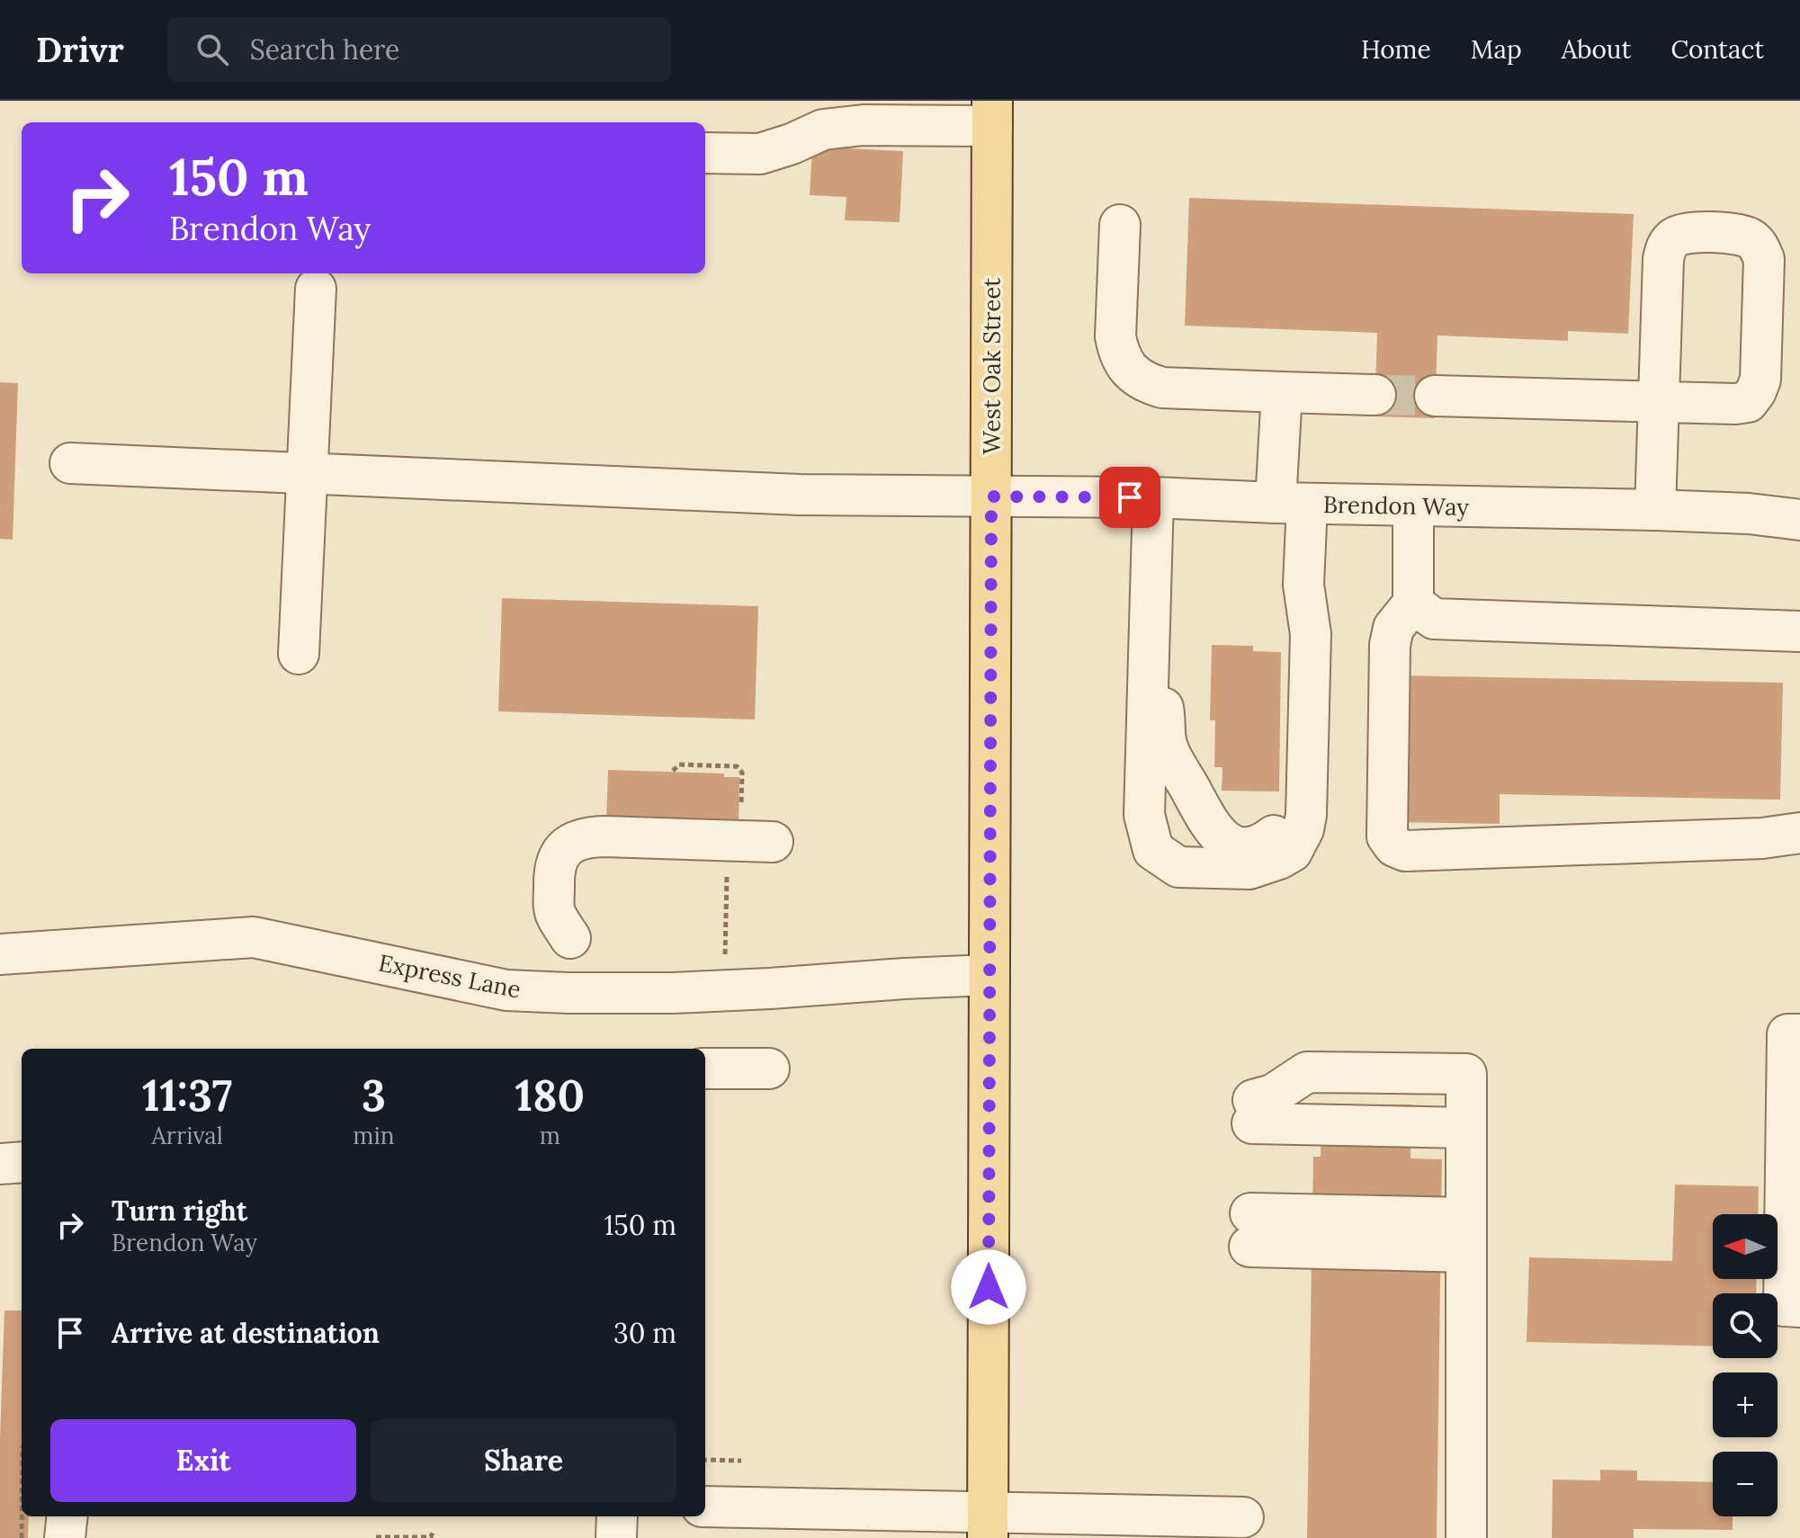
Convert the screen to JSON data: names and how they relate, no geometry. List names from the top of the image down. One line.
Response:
{"streets":{"main road":["West Oak Street"],"street":["Brendon Way","Express Lane"]},"crossings":[["West Oak Street","Brendon Way"],["West Oak Street","Express Lane"]],"north":"left","page":{"header":"Drivr","search":"Search here","nav":["Home","Map","About","Contact"],"turn":["150 m","Brendon Way"],"eta":["11:37","Arrival","3","min","180","m"],"list":[{"name":"Turn right","note":"Brendon Way","value":"150 m"},{"name":"Arrive at destination","value":"30 m"}],"map_buttons":["+","−"],"buttons":["Exit","Share"]}}
